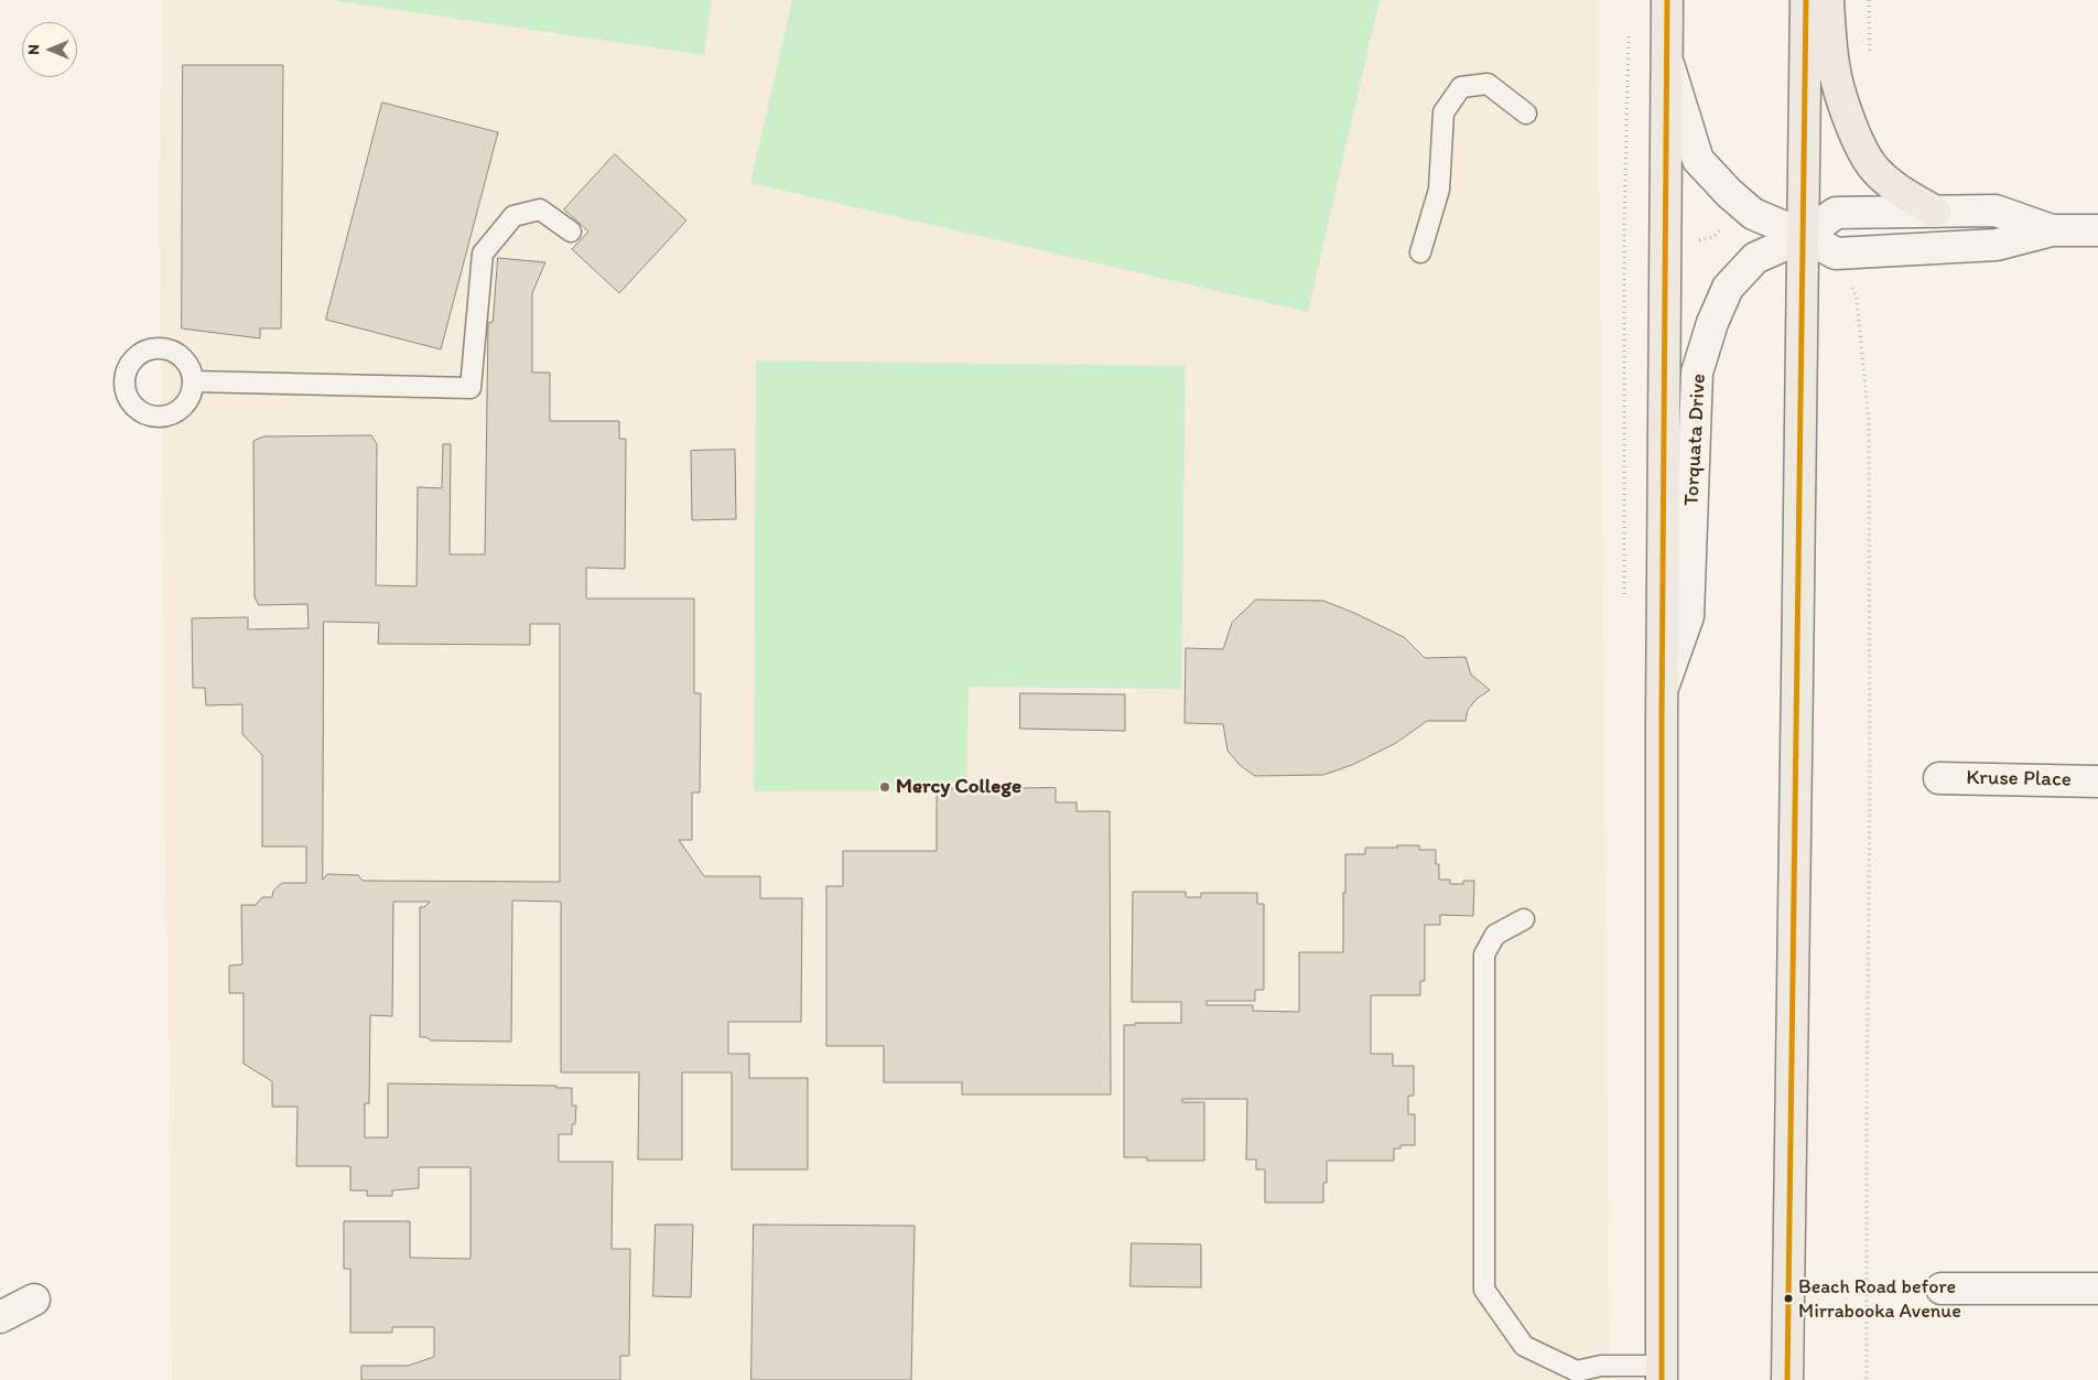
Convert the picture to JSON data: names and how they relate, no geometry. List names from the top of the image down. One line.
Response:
{"streets":{"street":["Torquata Drive","Kruse Place"]},"places":["Mercy College","Beach Road before Mirrabooka Avenue"],"north":"left"}
